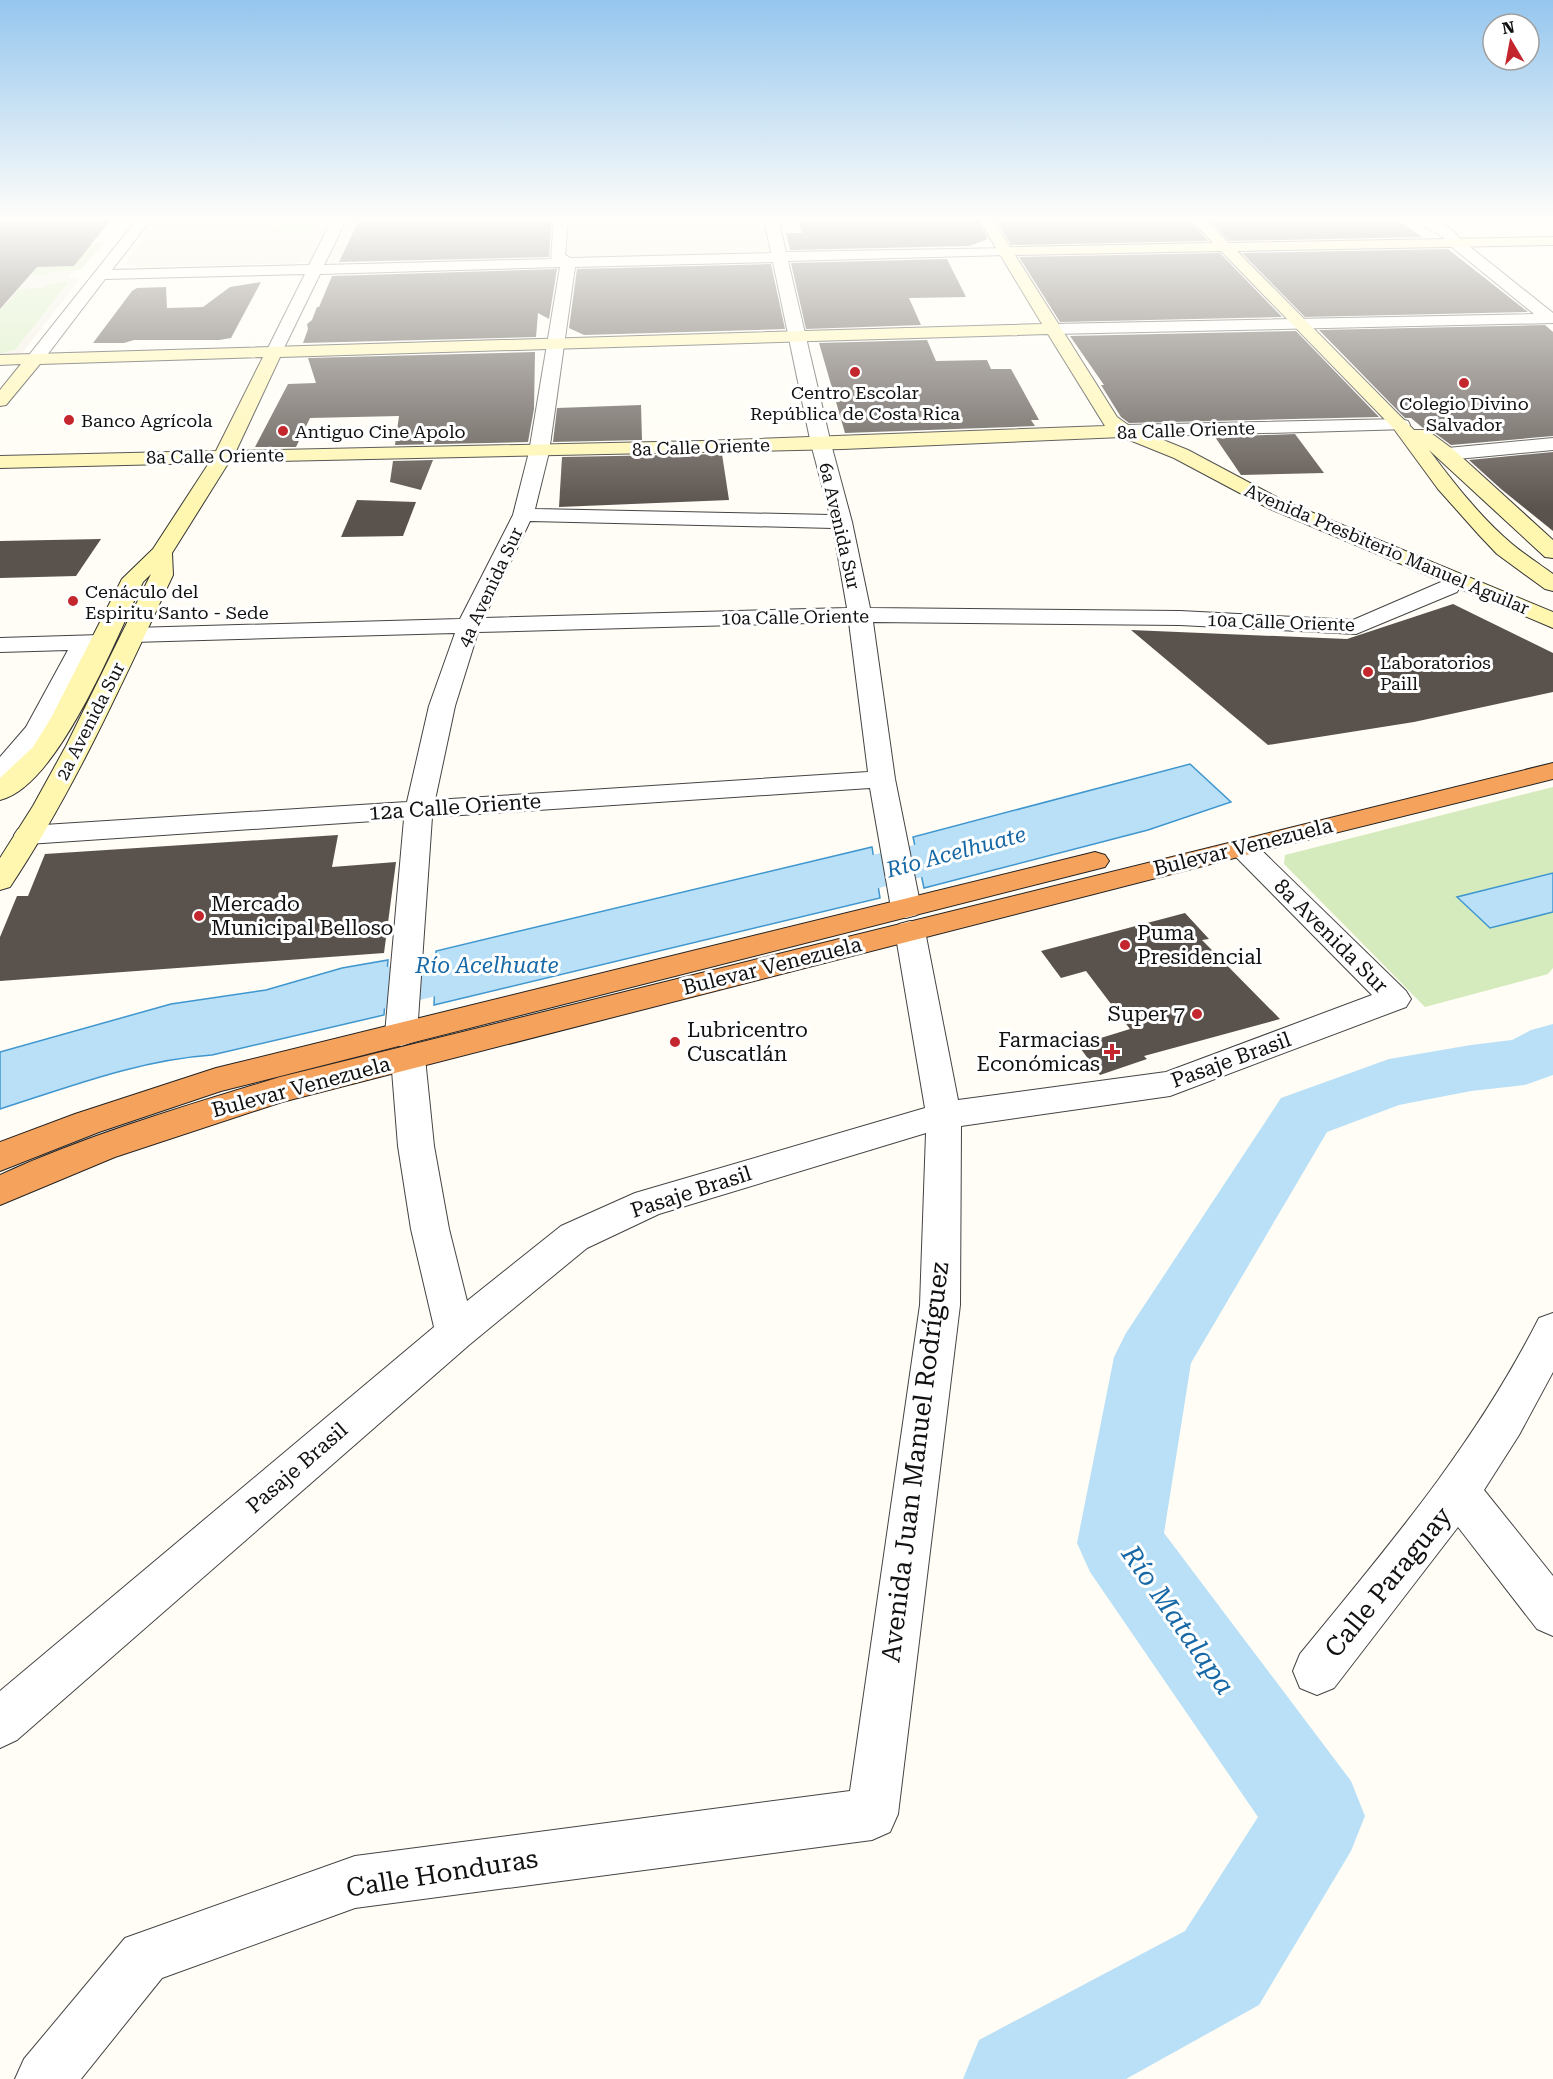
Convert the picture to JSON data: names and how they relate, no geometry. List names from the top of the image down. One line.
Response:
{"streets":{"highway":["Bulevar Venezuela"],"main road":["8a Calle Oriente","Avenida Presbiterio Manuel Aguilar","2a Avenida Sur"],"street":["6a Avenida Sur","4a Avenida Sur","10a Calle Oriente","12a Calle Oriente","8a Avenida Sur","Pasaje Brasil","Avenida Juan Manuel Rodríguez","Calle Paraguay","Calle Honduras"]},"crossings":[["8a Calle Oriente","6a Avenida Sur"],["8a Calle Oriente","Avenida Presbiterio Manuel Aguilar"],["8a Calle Oriente","4a Avenida Sur"],["8a Calle Oriente","2a Avenida Sur"],["6a Avenida Sur","10a Calle Oriente"],["6a Avenida Sur","12a Calle Oriente"],["6a Avenida Sur","Bulevar Venezuela"],["6a Avenida Sur","Avenida Juan Manuel Rodríguez"],["4a Avenida Sur","10a Calle Oriente"],["4a Avenida Sur","12a Calle Oriente"],["4a Avenida Sur","Bulevar Venezuela"],["4a Avenida Sur","Pasaje Brasil"],["10a Calle Oriente","2a Avenida Sur"],["2a Avenida Sur","12a Calle Oriente"],["Bulevar Venezuela","8a Avenida Sur"],["Bulevar Venezuela","Avenida Juan Manuel Rodríguez"],["8a Avenida Sur","Pasaje Brasil"],["Pasaje Brasil","Avenida Juan Manuel Rodríguez"],["Avenida Juan Manuel Rodríguez","Calle Honduras"]],"water":["Río Acelhuate","Río Matalapa"],"places":{"other":["Centro Escolar República de Costa Rica","Colegio Divino Salvador","Banco Agrícola","Antiguo Cine Apolo","Cenáculo del Espiritu Santo - Sede","Laboratorios Paill","Mercado Municipal Belloso","Puma Presidencial","Super 7","Lubricentro Cuscatlán"],"health":["Farmacias Económicas"]},"north":"top"}
